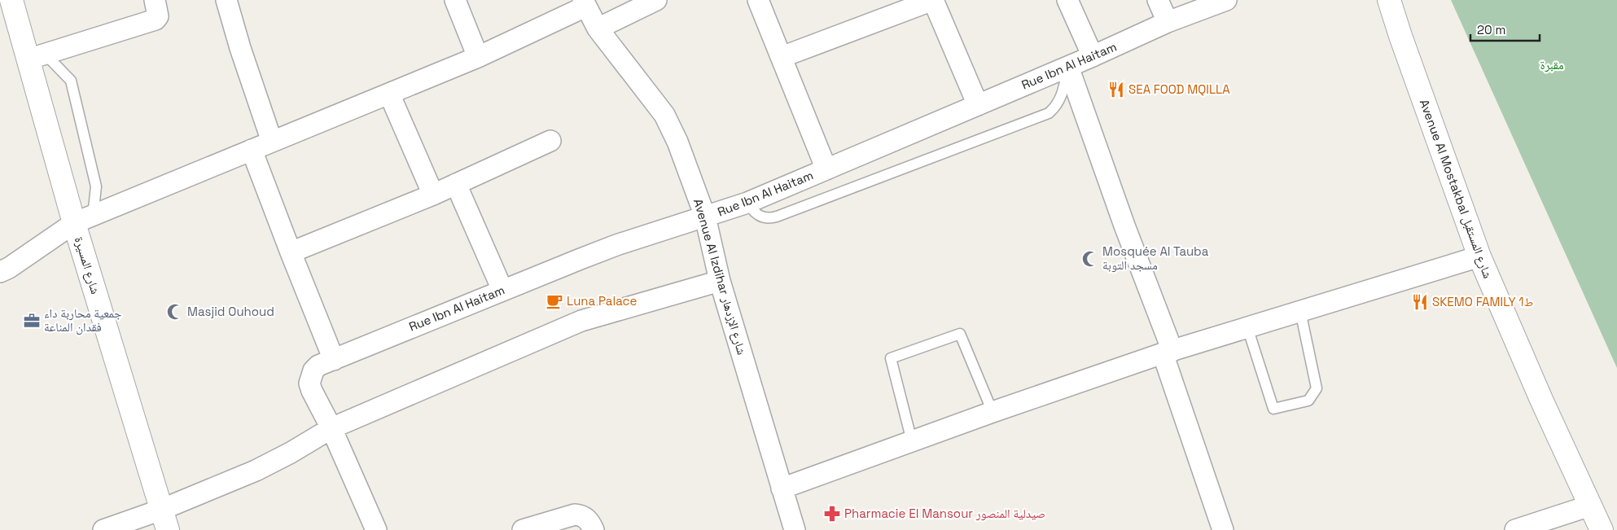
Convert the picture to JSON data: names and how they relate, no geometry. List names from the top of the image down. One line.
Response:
{"streets":{"street":["Rue Ibn Al Haitam","Avenue Al Mostakbal شارع المستقبل","شارع المسيرة","Avenue Al Izdihar شارع الإزدهار"]},"crossings":[["Rue Ibn Al Haitam","Avenue Al Izdihar شارع الإزدهار"]],"parks":["مقبرة"],"places":{"restaurant":["SEA FOOD MQILLA","SKEMO FAMILY ط1"],"mosque":["Mosquée Al Tauba مسجد التوبة","Masjid Ouhoud"],"cafe":["Luna Palace"],"office":["جمعية محاربة داء فقدان المناعة"],"pharmacy":["Pharmacie El Mansour صيدلية المنصور"]},"scale_bar":"20 m"}
